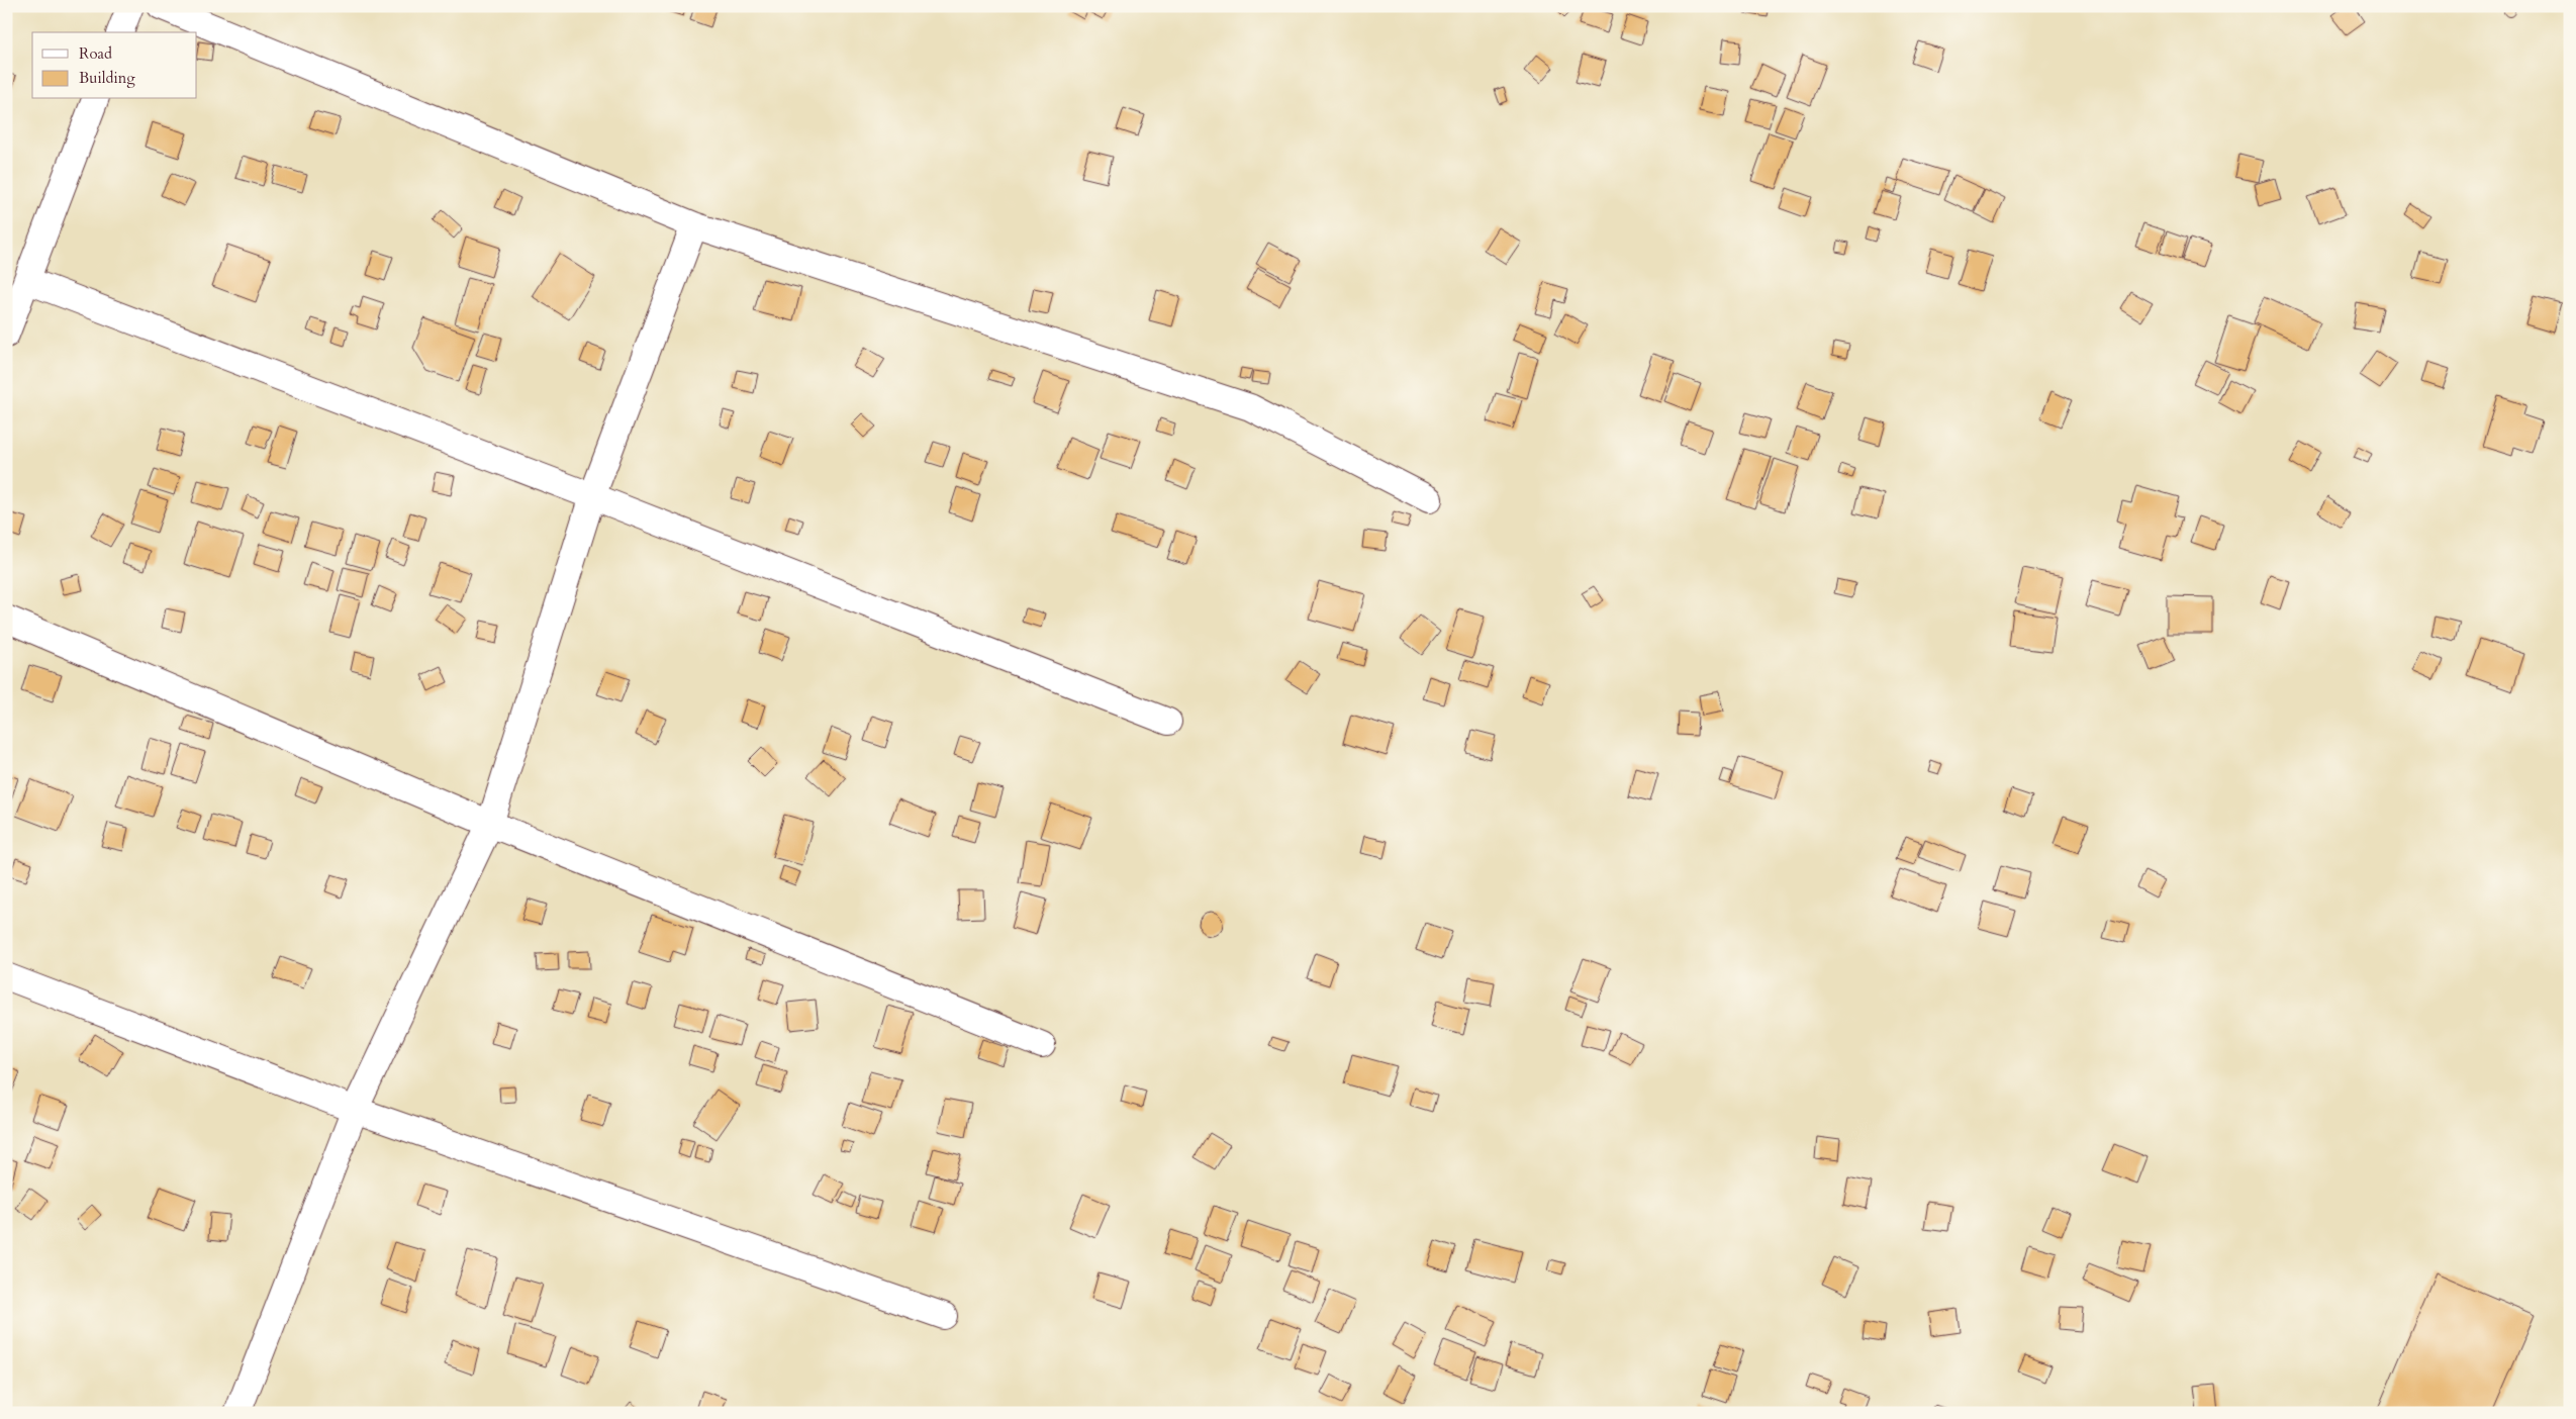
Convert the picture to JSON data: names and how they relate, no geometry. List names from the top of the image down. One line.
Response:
{"legend":["Road","Building"]}
